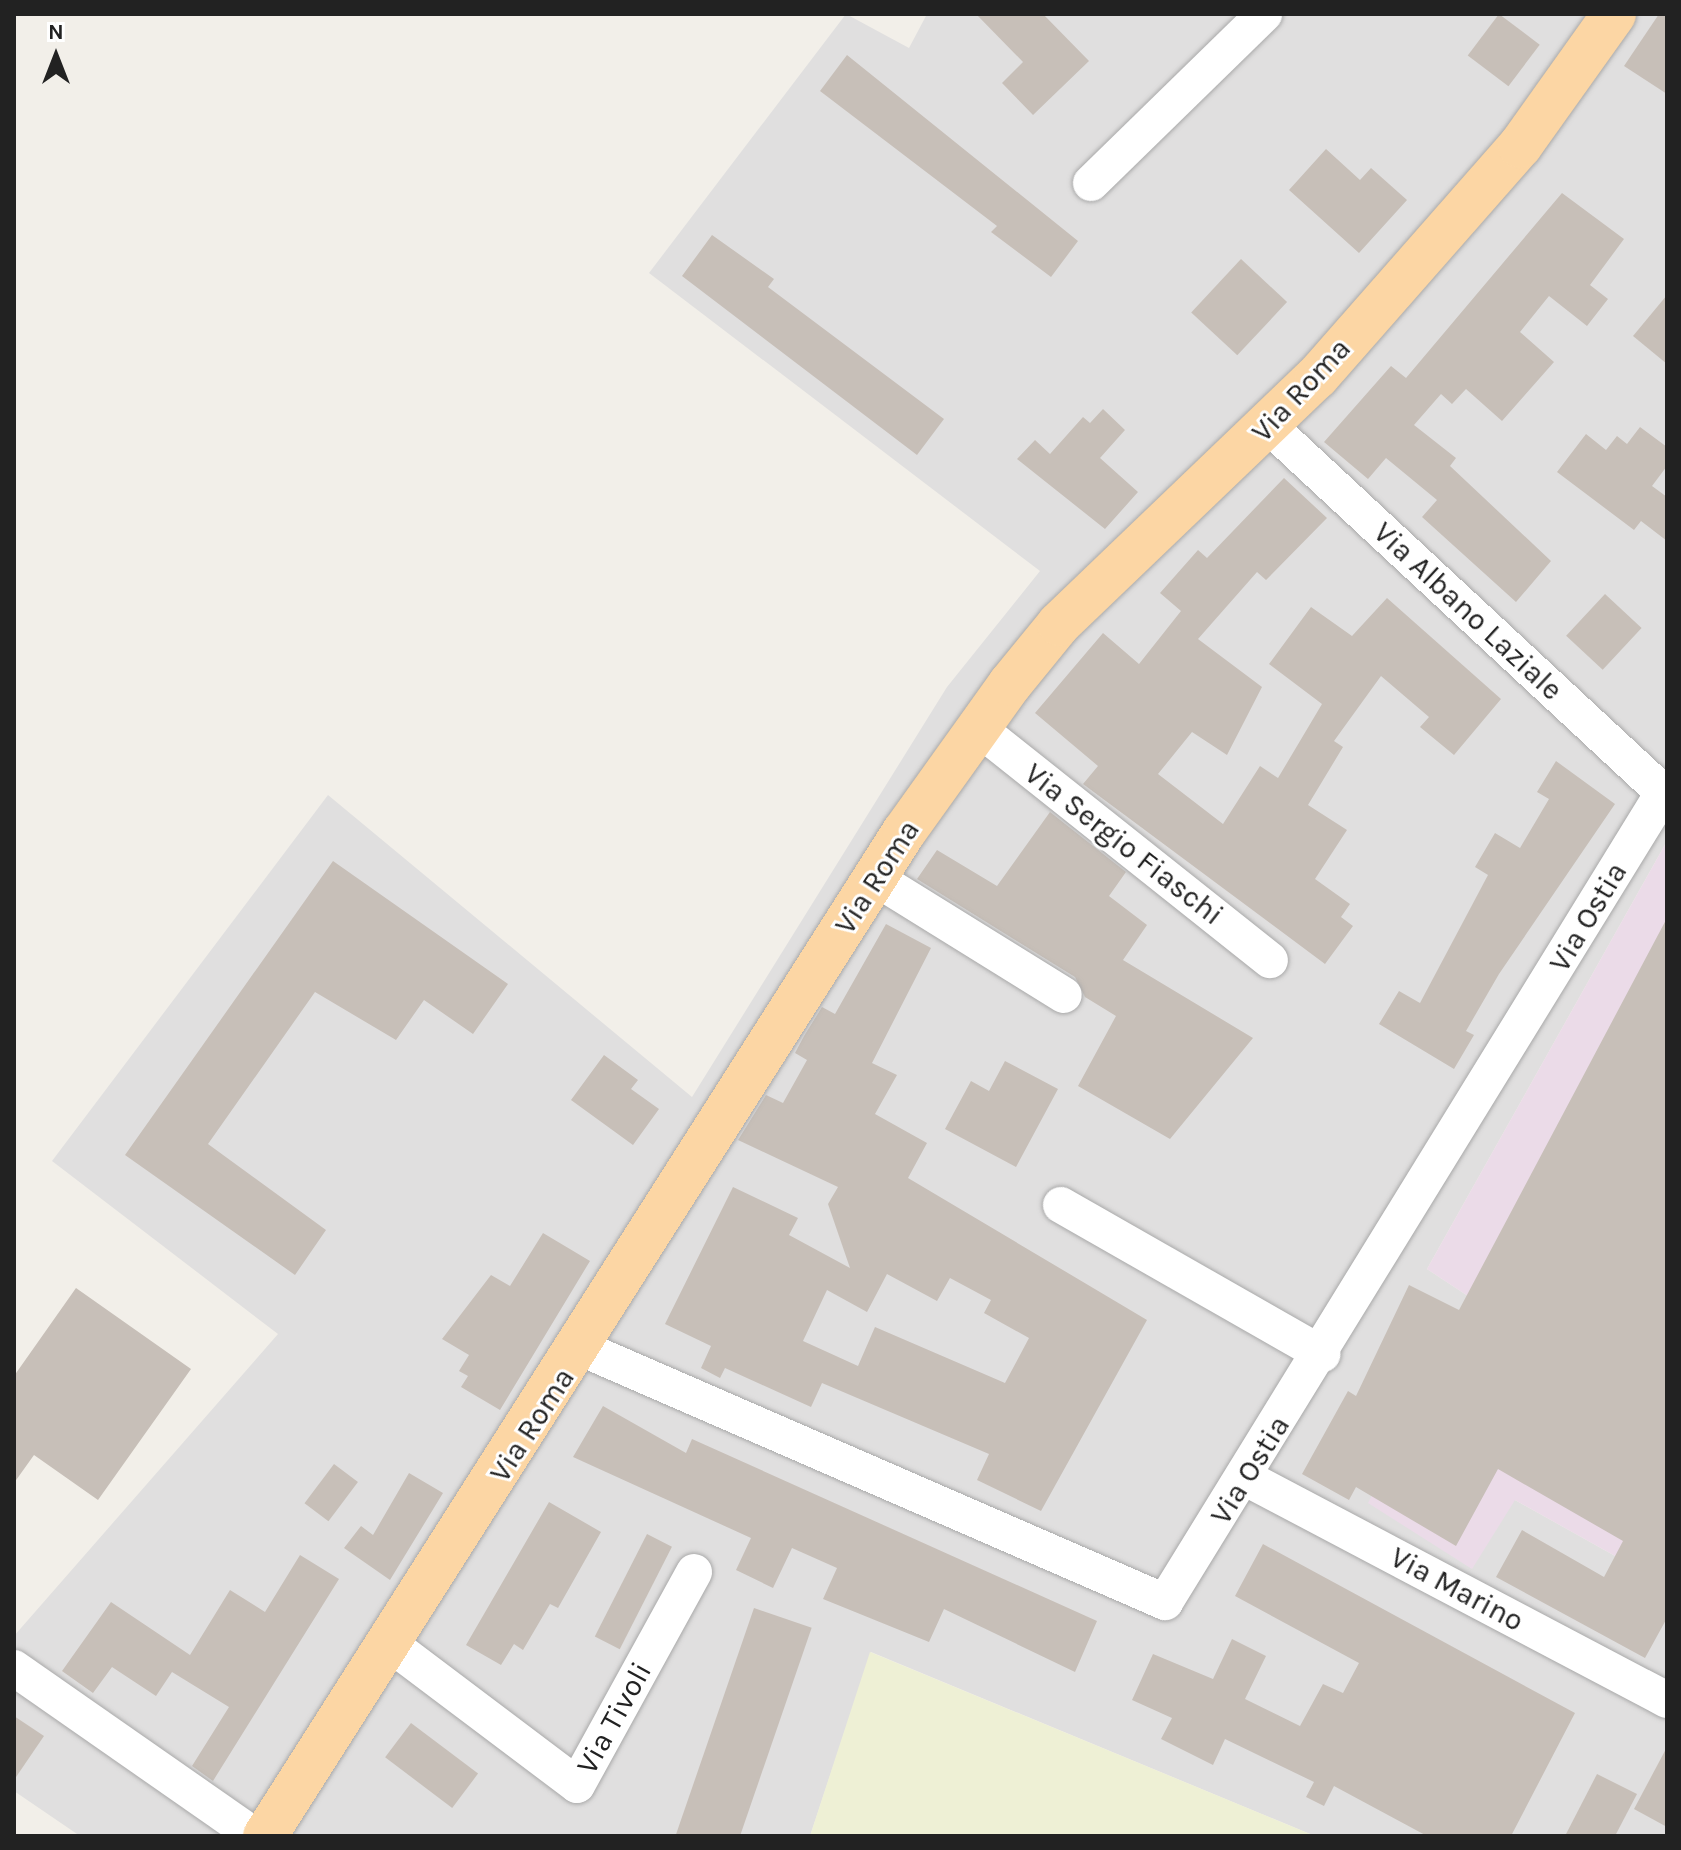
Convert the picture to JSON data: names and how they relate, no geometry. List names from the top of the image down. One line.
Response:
{"streets":{"main road":["Via Roma"],"street":["Via Albano Laziale","Via Sergio Fiaschi","Via Ostia","Via Marino","Via Tivoli"]},"crossings":[["Via Roma","Via Albano Laziale"],["Via Roma","Via Sergio Fiaschi"],["Via Roma","Via Ostia"],["Via Roma","Via Tivoli"],["Via Albano Laziale","Via Ostia"],["Via Ostia","Via Marino"]],"north":"top"}
